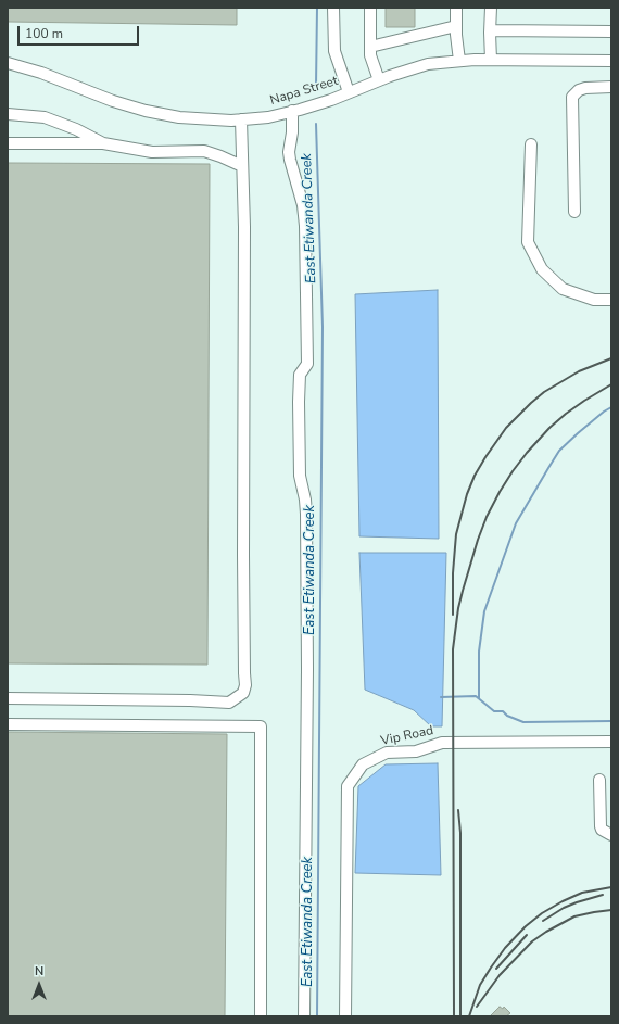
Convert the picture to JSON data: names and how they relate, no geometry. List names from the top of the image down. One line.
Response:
{"streets":{"street":["Napa Street","Vip Road"]},"water":["East Etiwanda Creek"],"scale_bar":"100 m","north":"top"}
